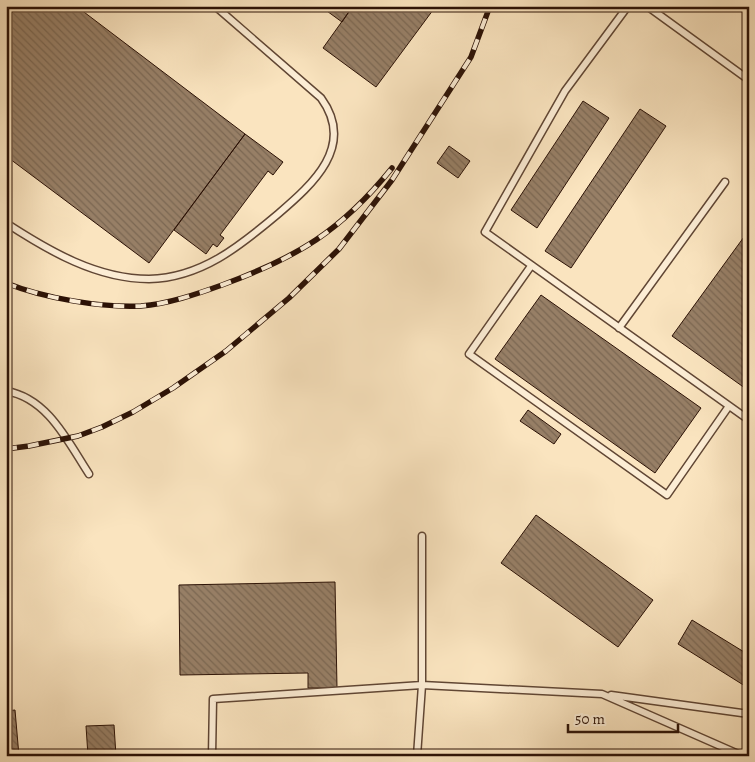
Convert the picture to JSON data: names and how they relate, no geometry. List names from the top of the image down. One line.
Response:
{"scale_bar":"50 m"}
